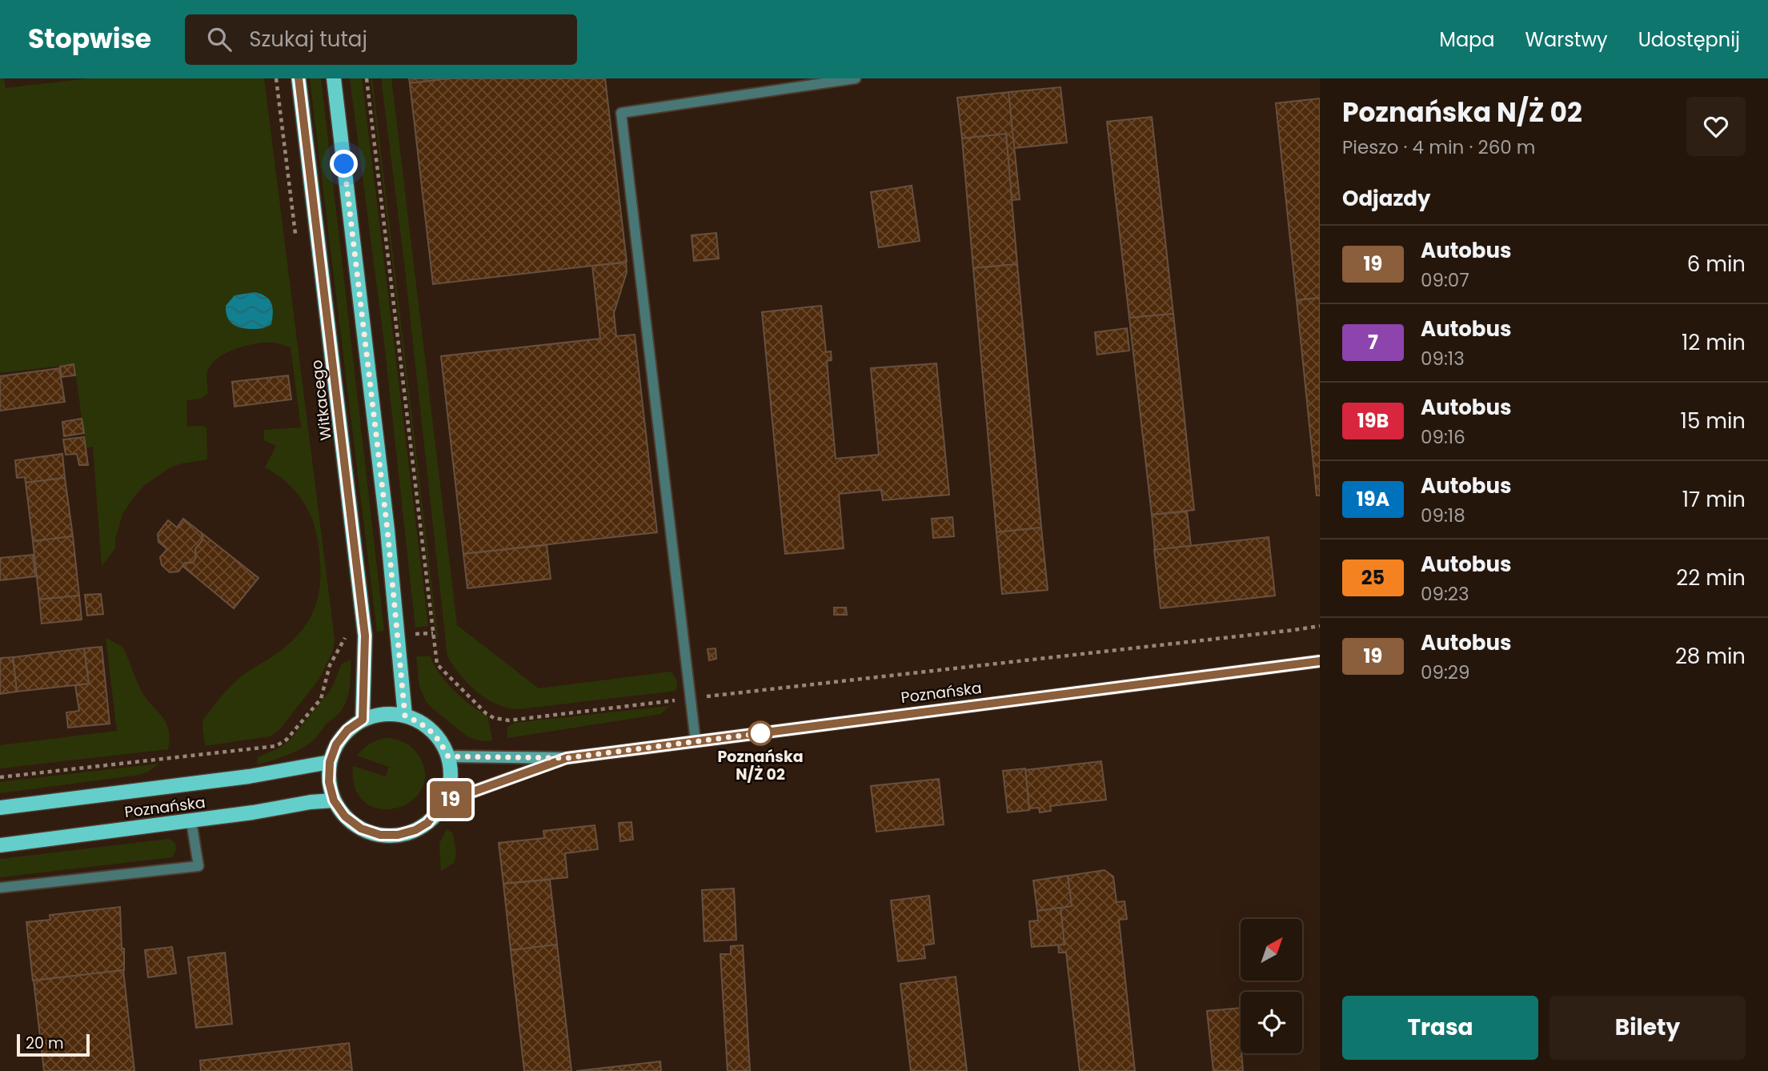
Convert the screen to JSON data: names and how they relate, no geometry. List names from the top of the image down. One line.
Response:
{"streets":{"main road":["Witkacego","Poznańska"]},"crossings":[["Witkacego","Poznańska"]],"places":["Poznańska N/Ż 02"],"lines":["bus line 19"],"scale_bar":"20 m","north":"top right","page":{"header":"Stopwise","search":"Szukaj tutaj","nav":["Mapa","Warstwy","Udostępnij"],"on_map":"19","heading":[["Poznańska N/Ż 02","Pieszo · 4 min · 260 m"],"Odjazdy"],"list":[{"mark":"19","name":"Autobus","note":"09:07","value":"6 min"},{"mark":"7","name":"Autobus","note":"09:13","value":"12 min"},{"mark":"19B","name":"Autobus","note":"09:16","value":"15 min"},{"mark":"19A","name":"Autobus","note":"09:18","value":"17 min"},{"mark":"25","name":"Autobus","note":"09:23","value":"22 min"},{"mark":"19","name":"Autobus","note":"09:29","value":"28 min"}],"buttons":["Trasa","Bilety"],"scale":"20 m"}}
